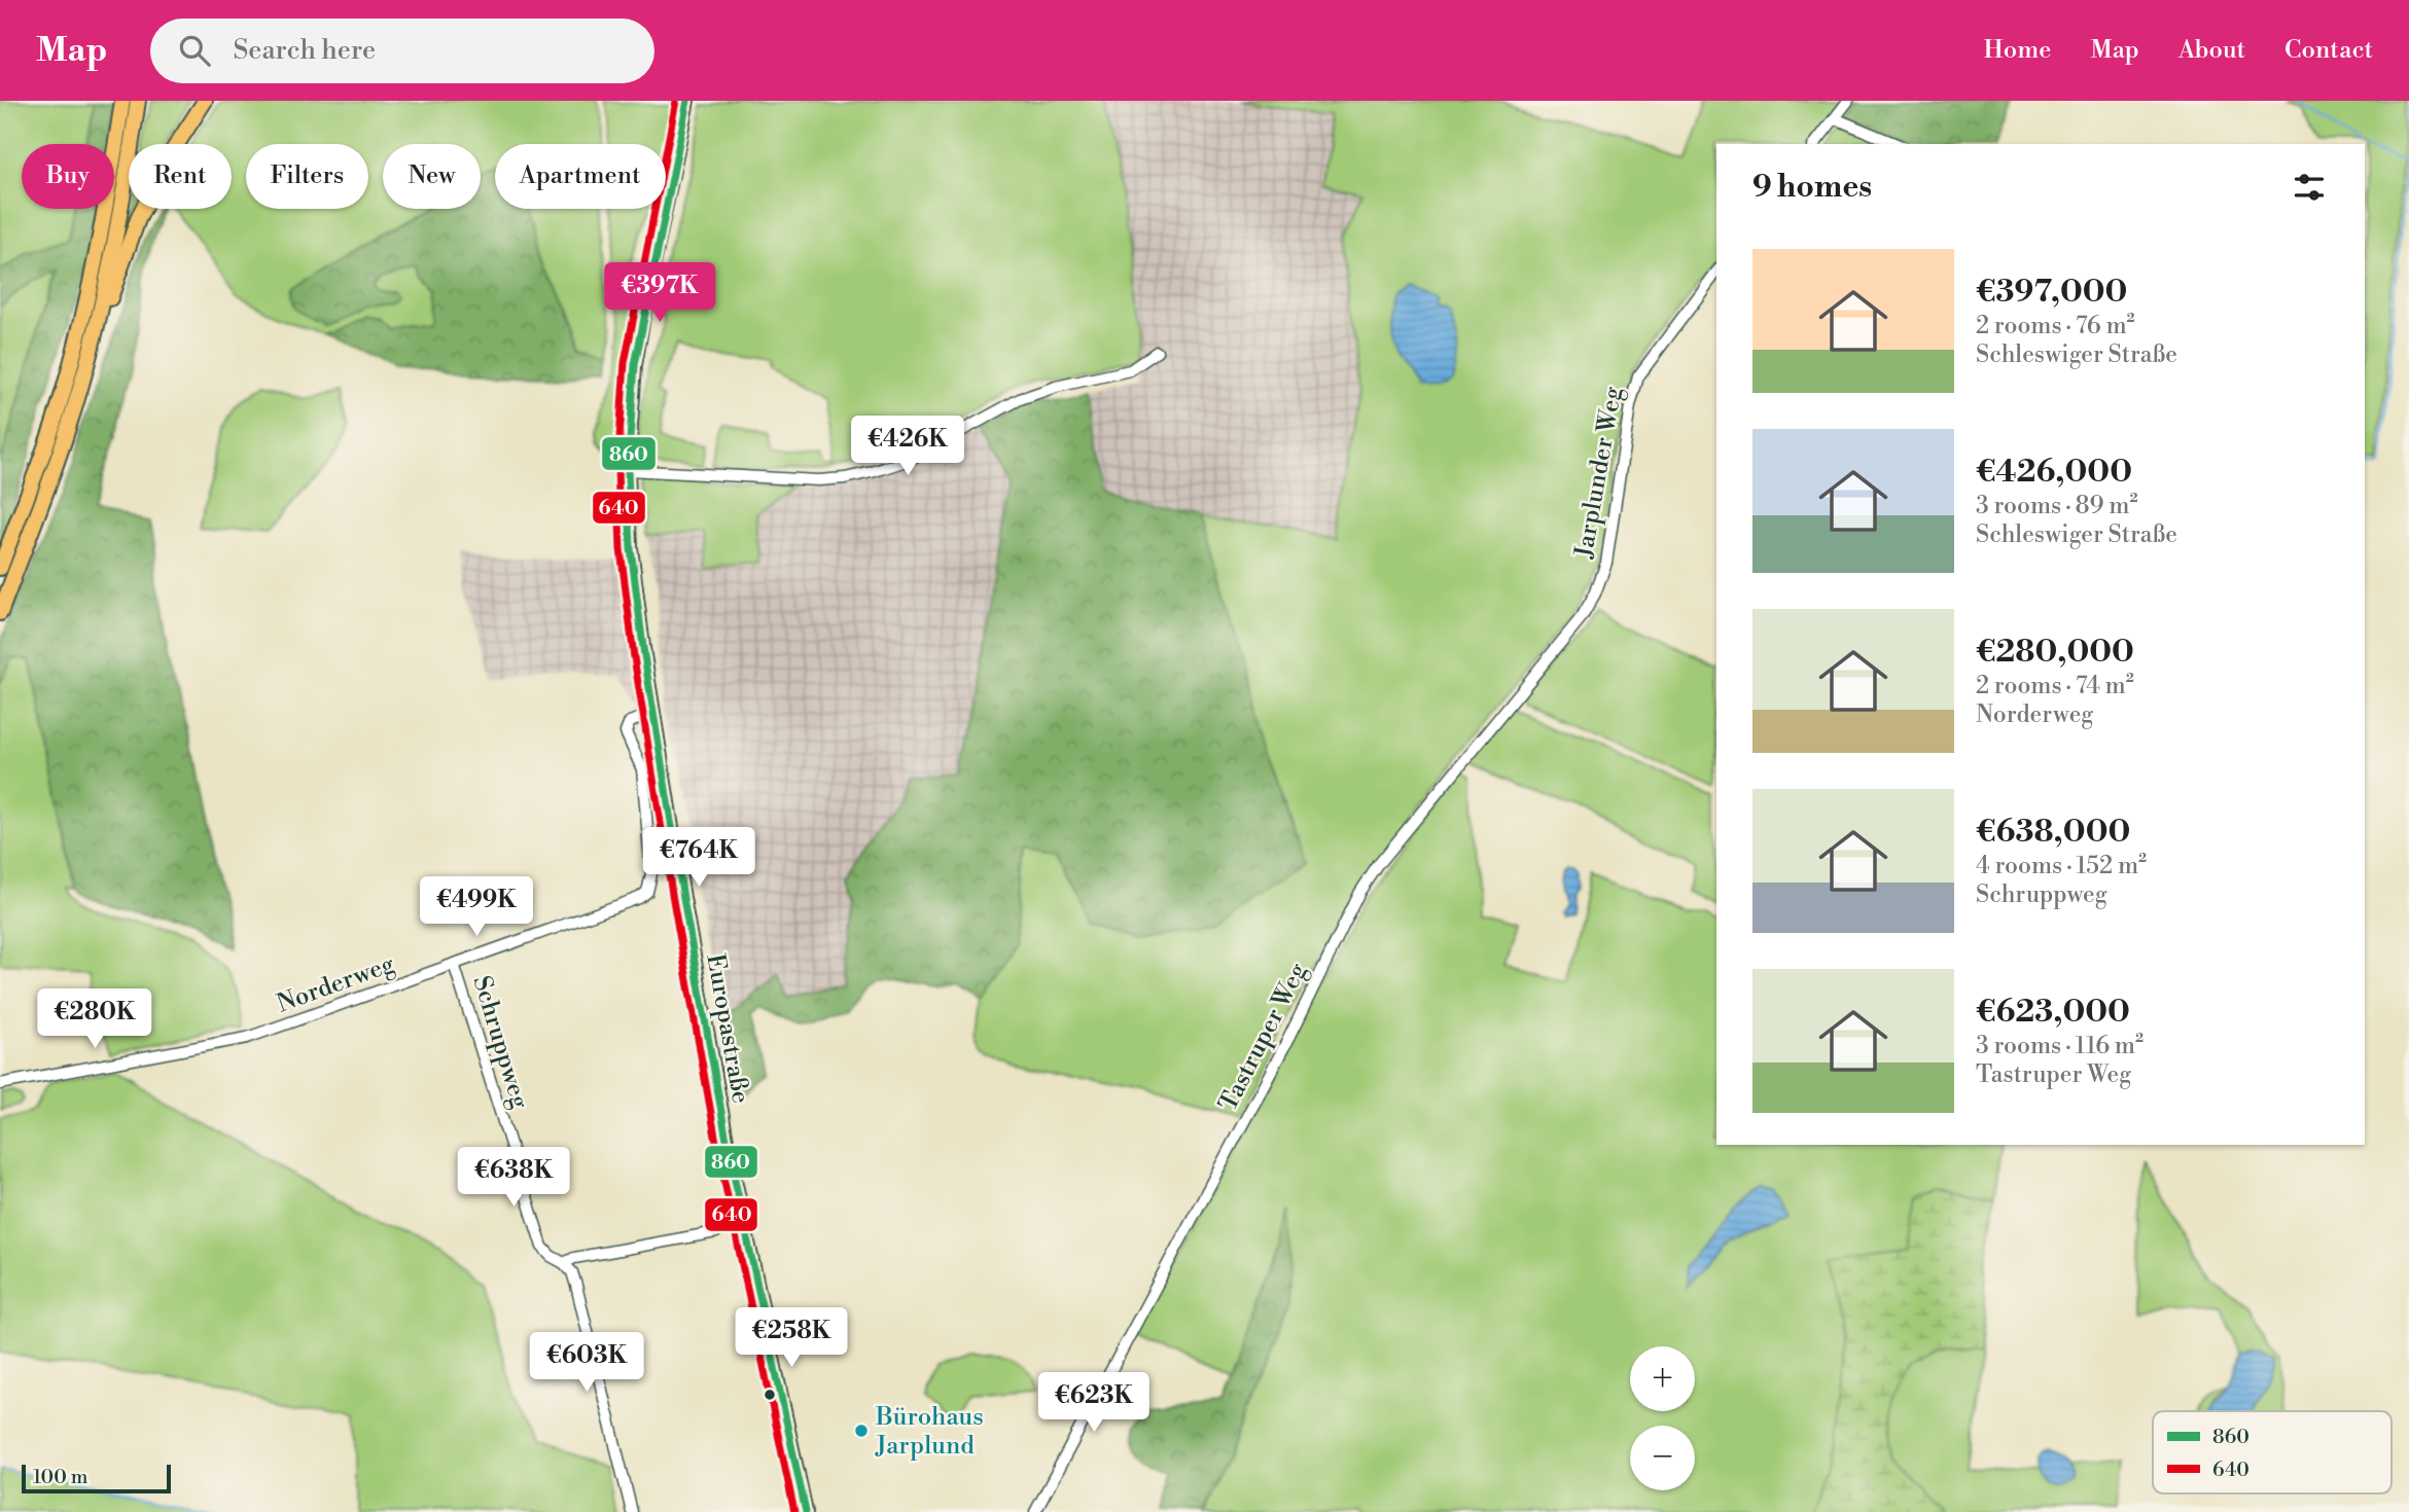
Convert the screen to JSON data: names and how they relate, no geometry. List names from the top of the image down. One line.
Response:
{"streets":{"main road":["Europastraße"],"street":["Jarplunder Weg","Norderweg","Tastruper Weg","Schruppweg"]},"crossings":[["Jarplunder Weg","Tastruper Weg"],["Norderweg","Europastraße"],["Norderweg","Schruppweg"]],"places":["Bürohaus Jarplund"],"lines":["transit line 860","transit line 640"],"legend":["860","640"],"scale_bar":"100 m","page":{"header":"Map","search":"Search here","nav":["Home","Map","About","Contact"],"chip":["Buy","Rent","Filters","New","Apartment"],"heading":"9 homes","list":[{"name":"€397,000","note":"2 rooms · 76 m² · Schleswiger Straße"},{"name":"€426,000","note":"3 rooms · 89 m² · Schleswiger Straße"},{"name":"€280,000","note":"2 rooms · 74 m² · Norderweg"},{"name":"€638,000","note":"4 rooms · 152 m² · Schruppweg"},{"name":"€623,000","note":"3 rooms · 116 m² · Tastruper Weg"}],"price":["€397K","€426K","€764K","€499K","€280K","€638K","€258K","€603K","€623K"],"map_buttons":["+","−"],"scale":"100 m"}}
